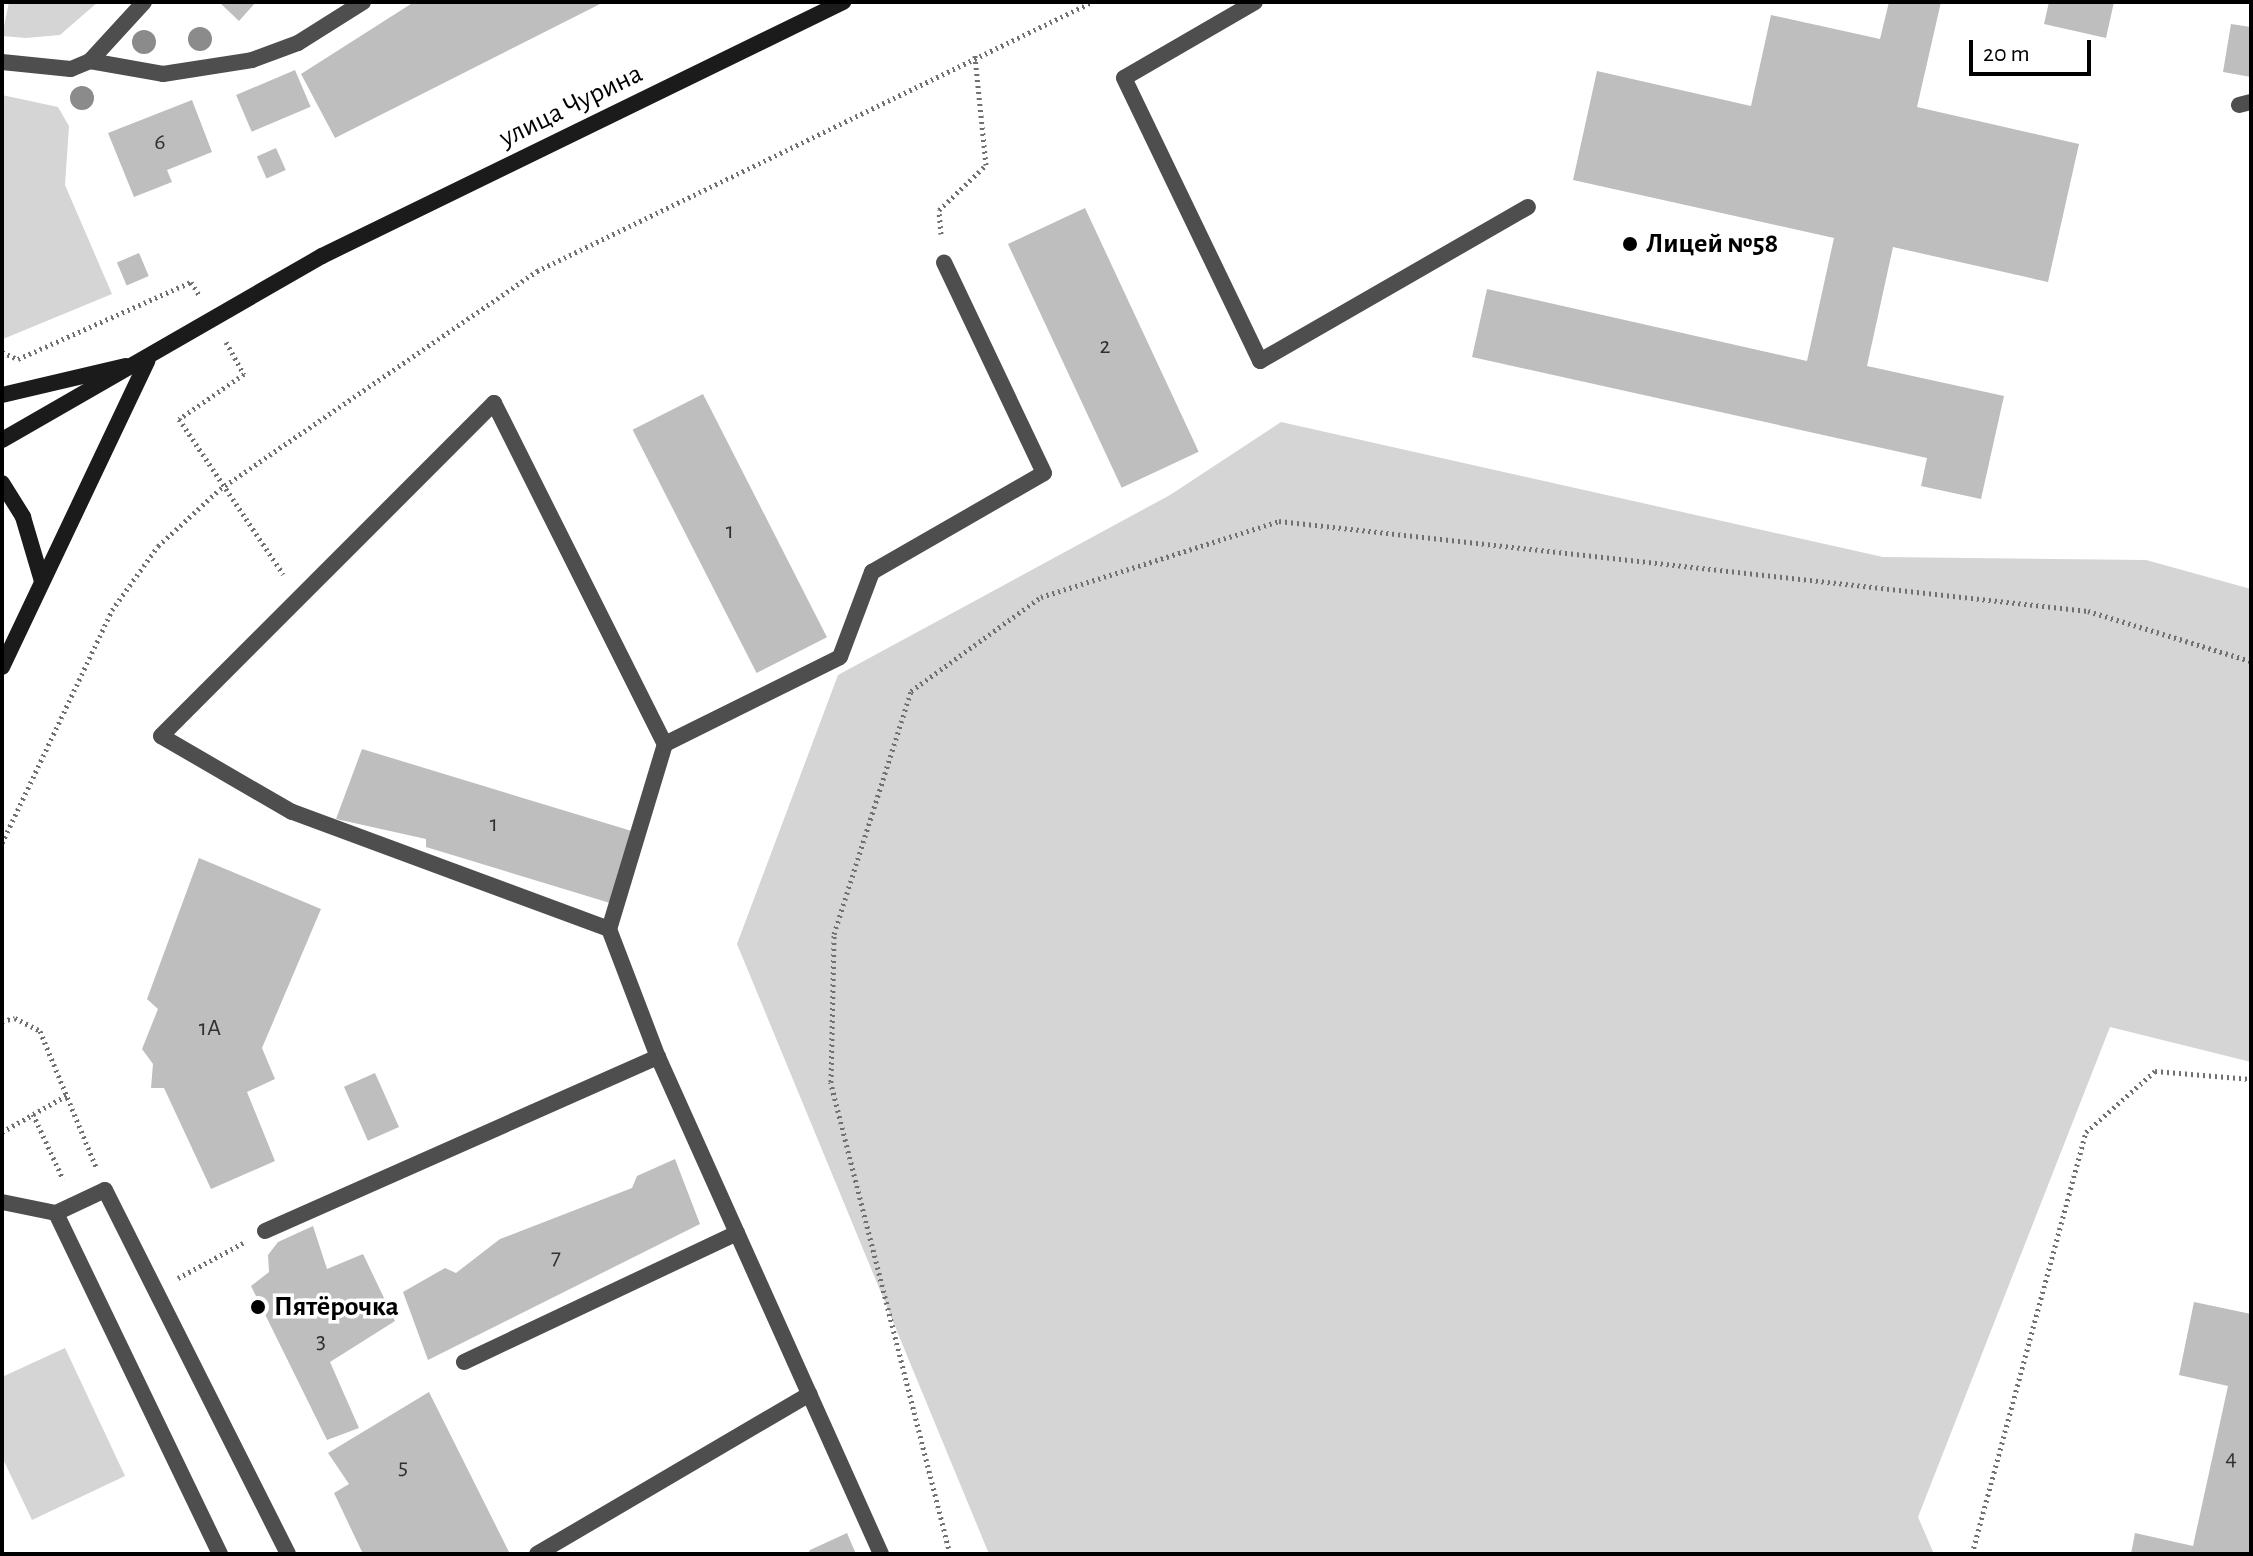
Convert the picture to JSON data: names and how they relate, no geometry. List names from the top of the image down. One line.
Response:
{"streets":{"street":["улица Чурина"]},"places":["Лицей №58","Пятёрочка"],"house_numbers":["6","2","1","1","1А","7","3","4","5"],"scale_bar":"20 m"}
